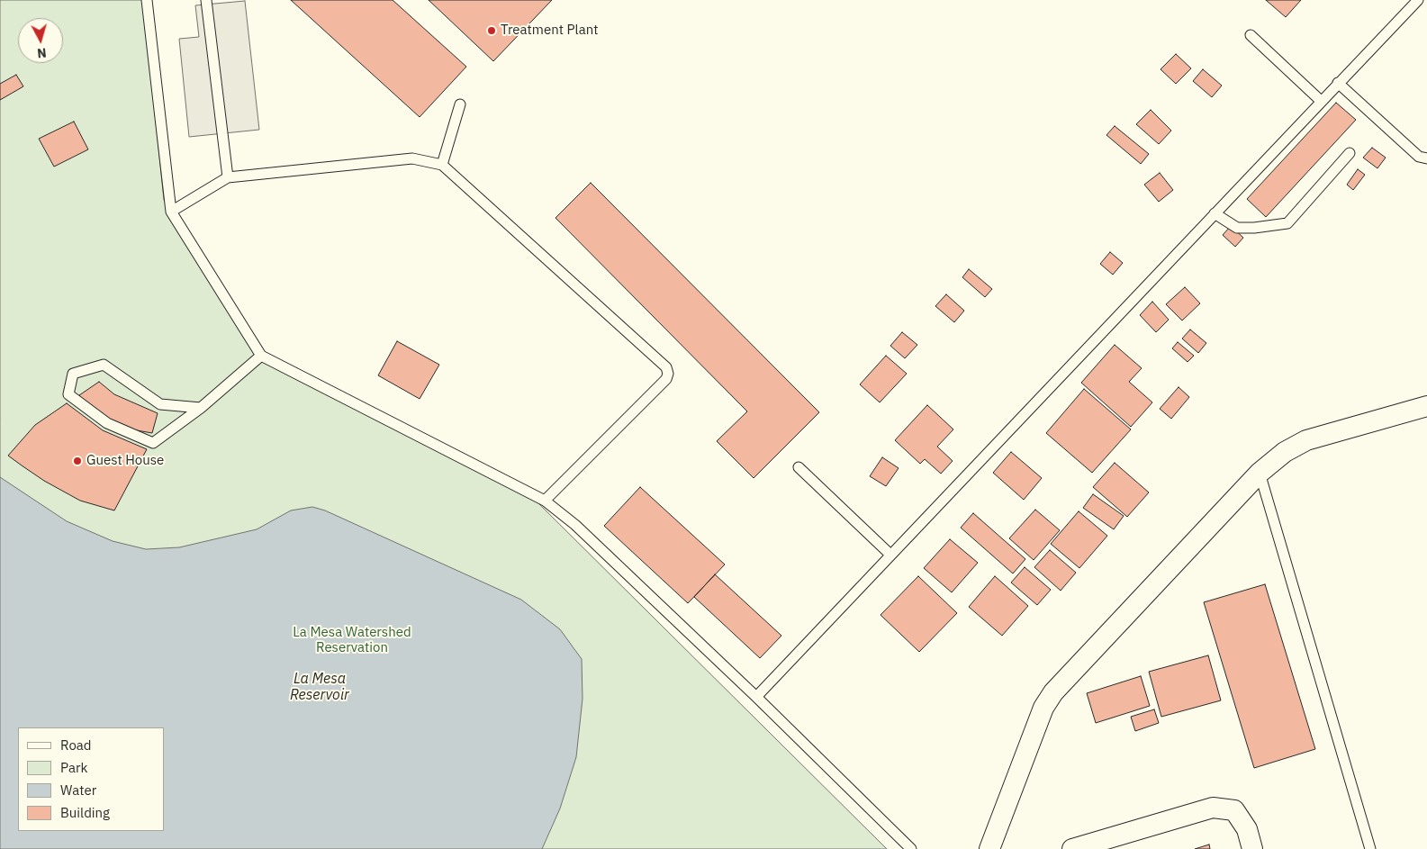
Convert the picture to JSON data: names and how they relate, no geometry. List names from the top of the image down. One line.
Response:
{"water":["La Mesa Reservoir"],"parks":["La Mesa Watershed Reservation"],"places":["Treatment Plant","Guest House"],"legend":["Road","Park","Water","Building"],"north":"bottom"}
